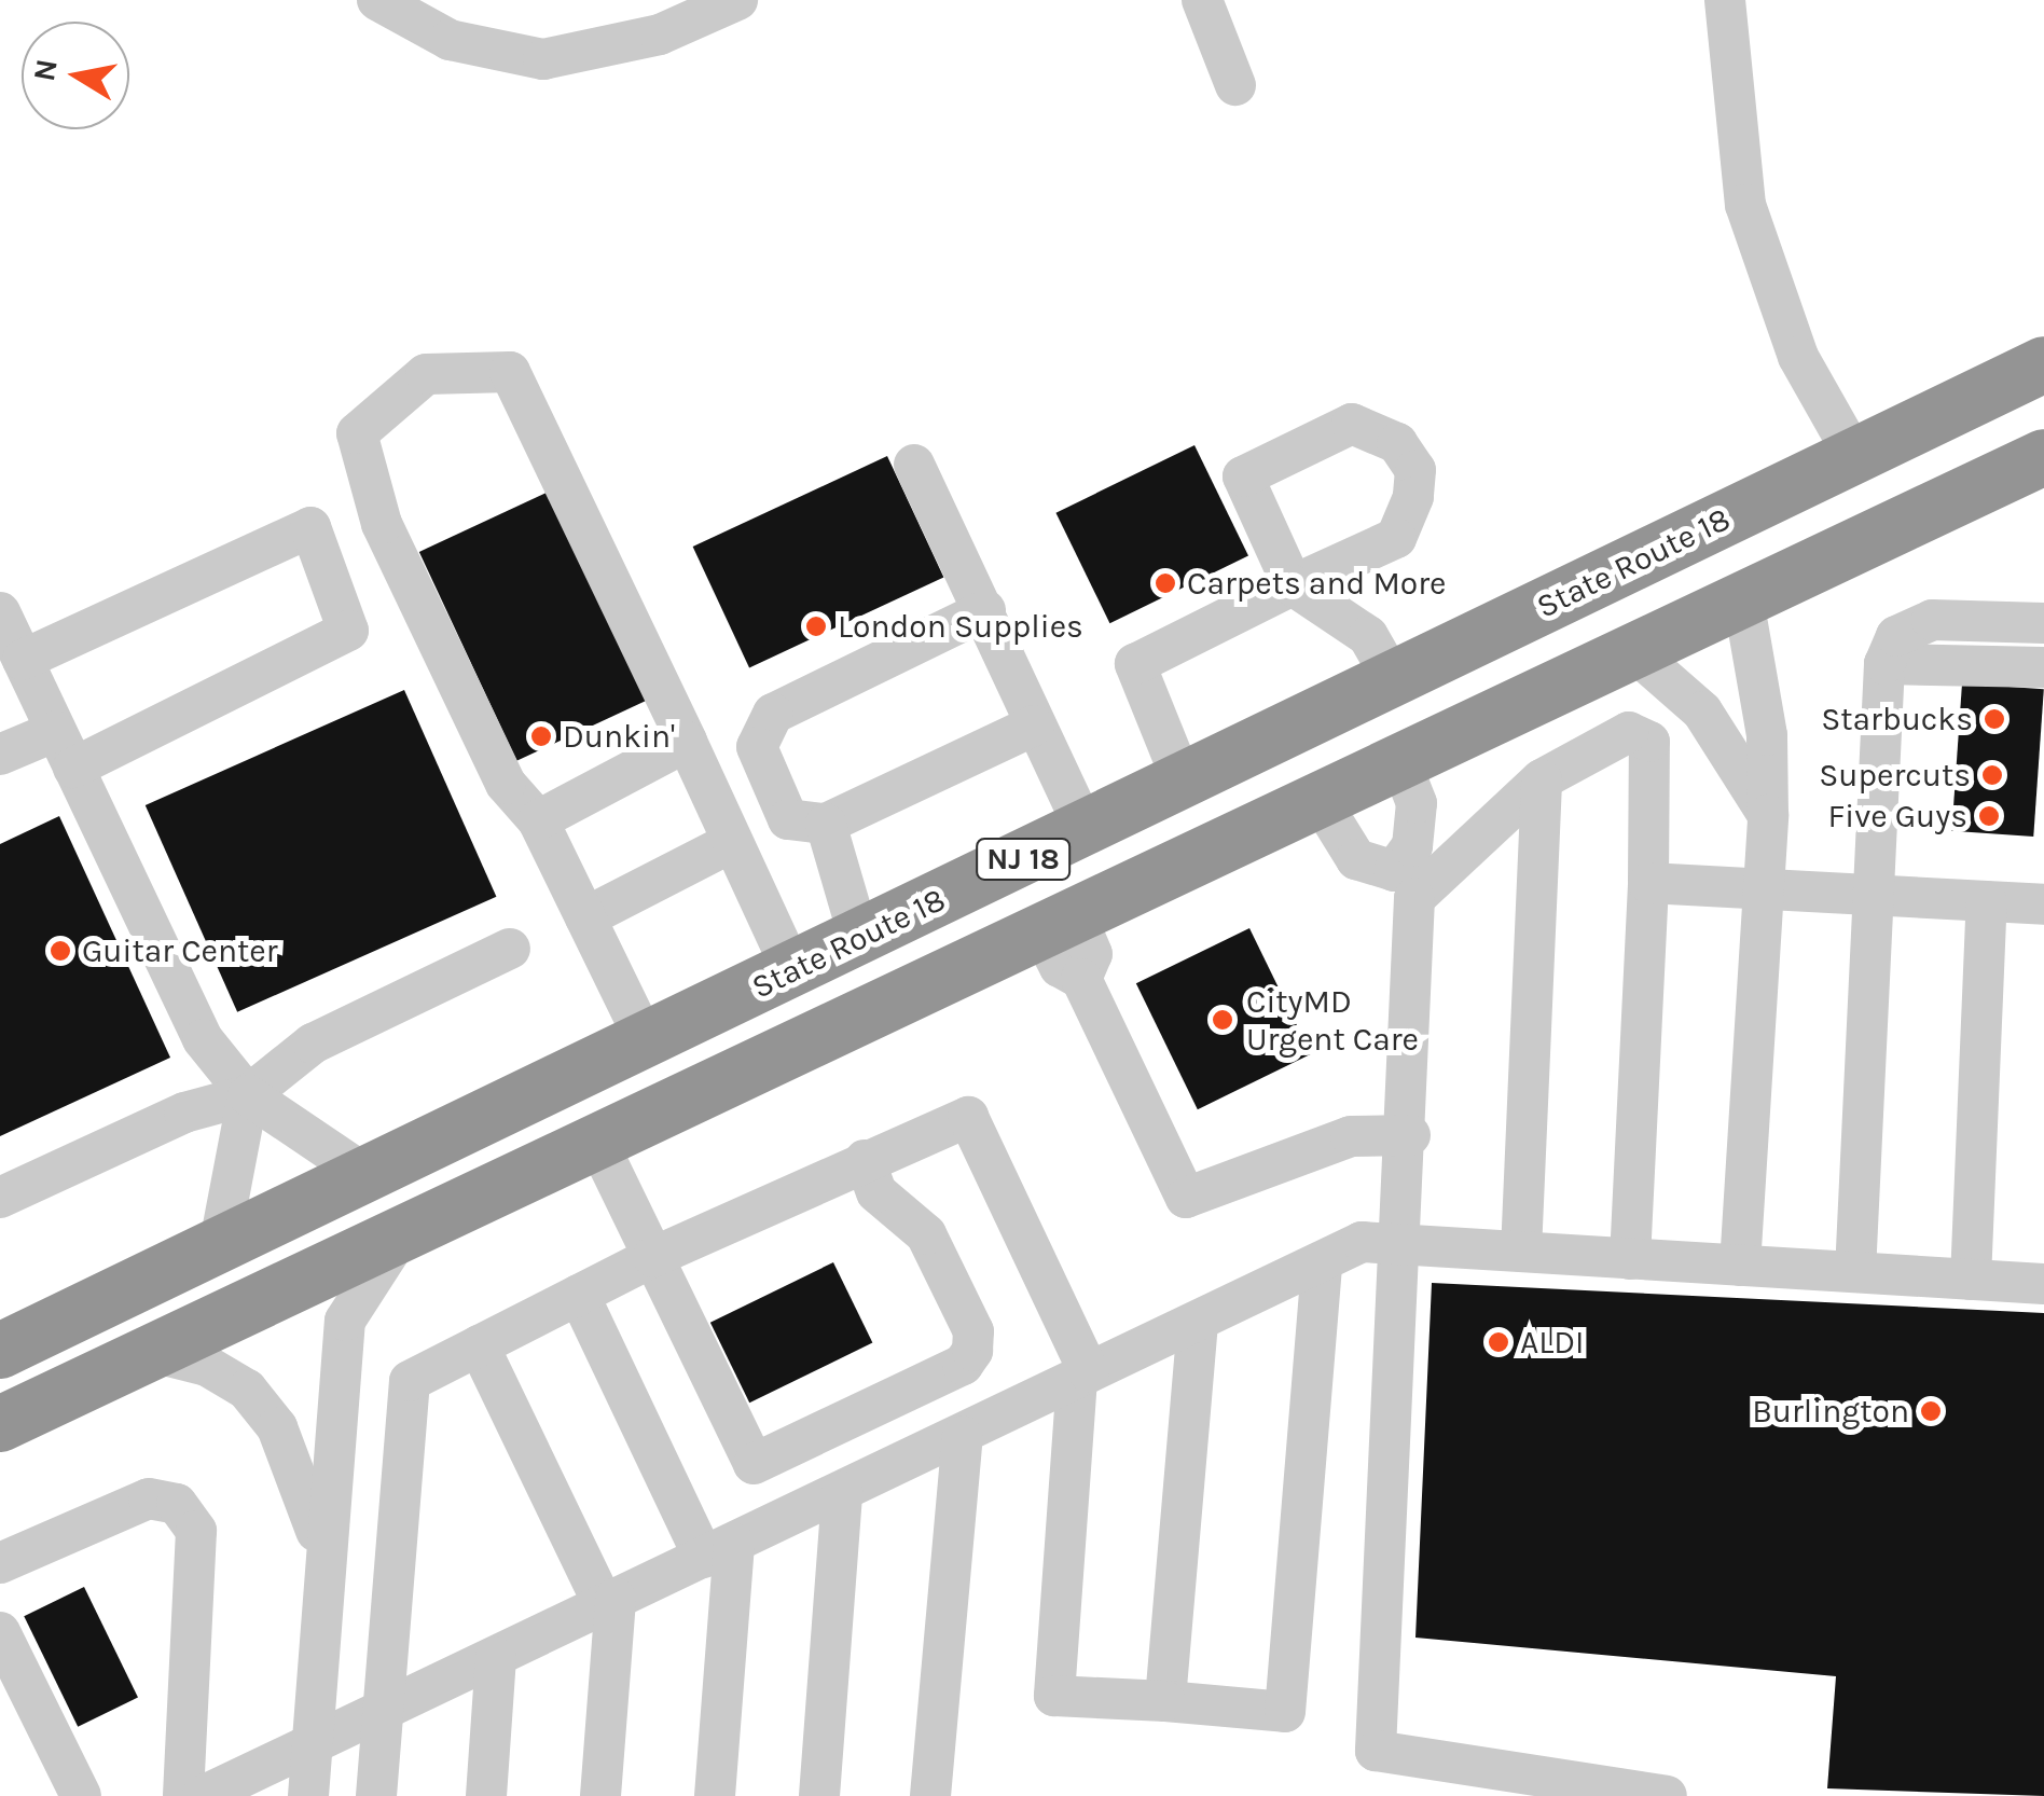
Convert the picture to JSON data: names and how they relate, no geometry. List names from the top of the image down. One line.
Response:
{"streets":{"highway":["State Route 18","NJ 18"]},"places":["Carpets and More","London Supplies","Starbucks","Dunkin'","Supercuts","Five Guys","Guitar Center","CityMD Urgent Care","ALDI","Burlington"],"north":"left"}
